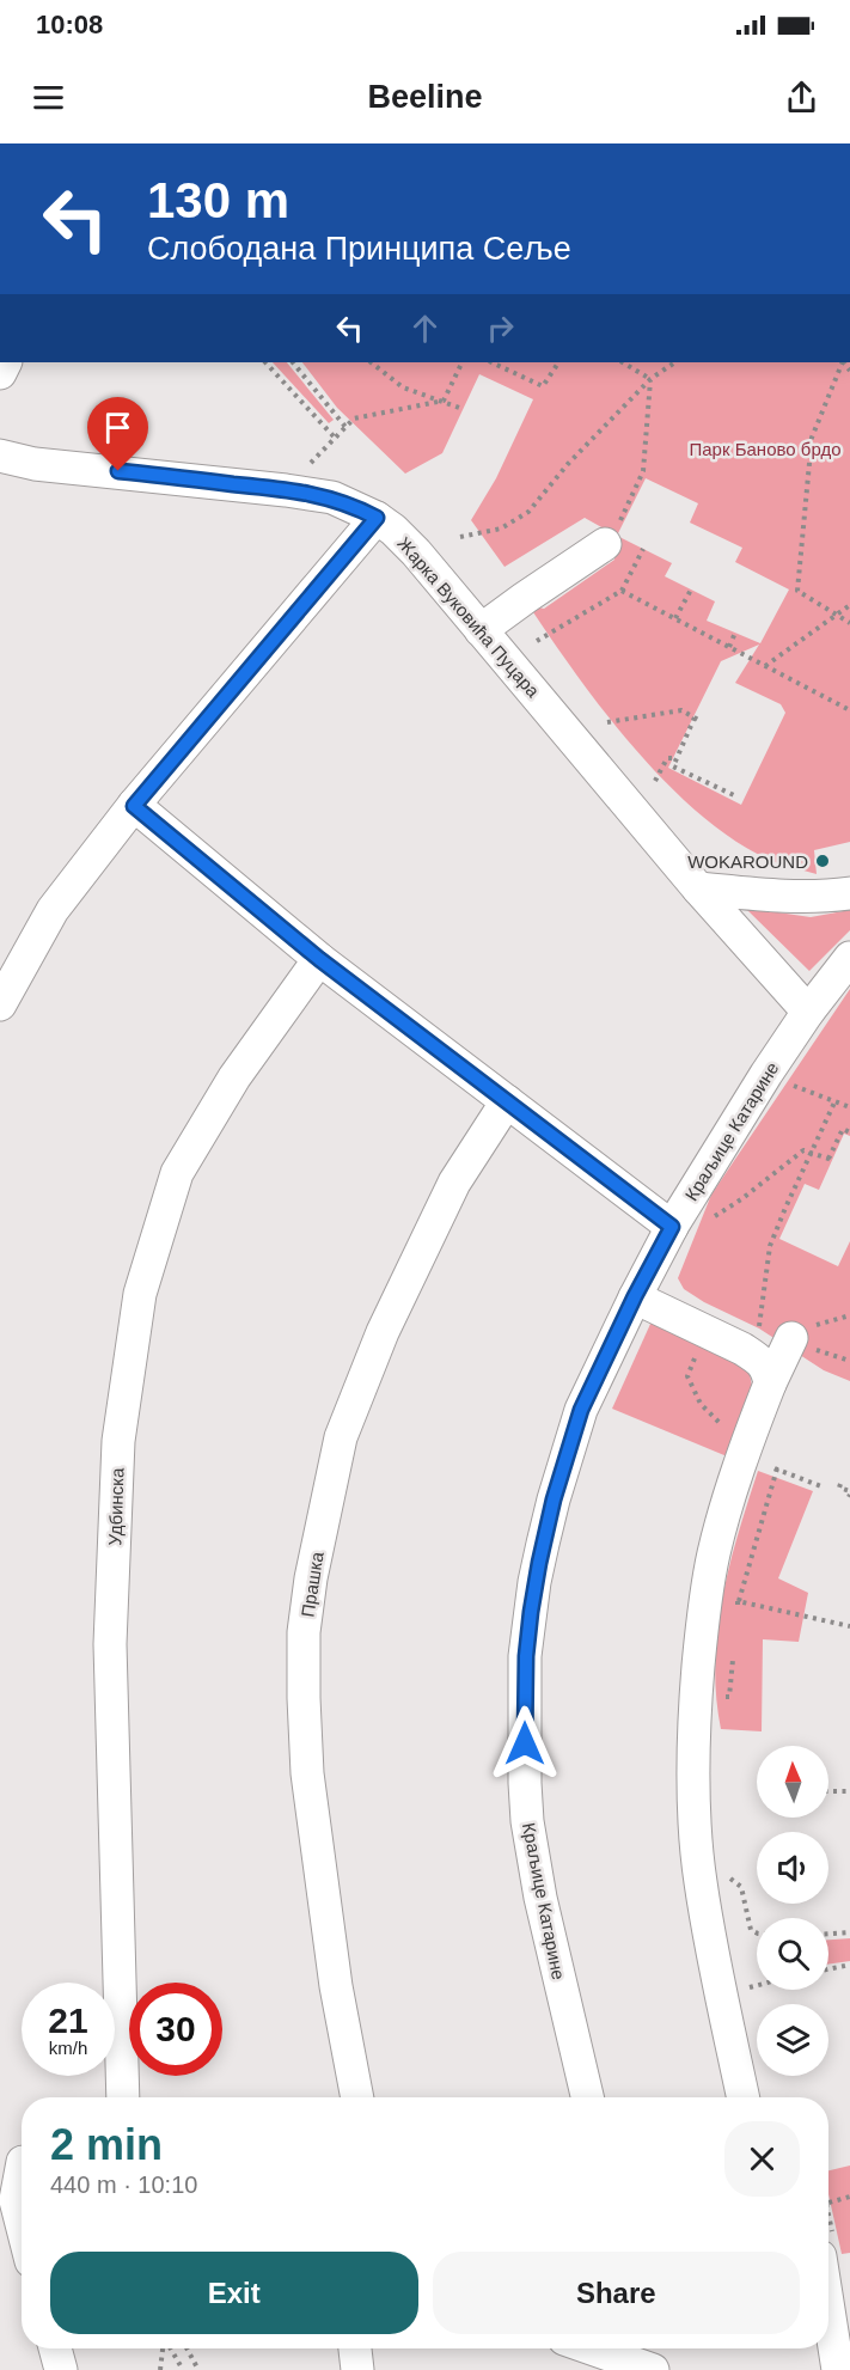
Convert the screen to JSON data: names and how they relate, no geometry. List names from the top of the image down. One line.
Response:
{"streets":{"street":["Жарка Вуковића Пуцара","Краљице Катарине","Удбинска","Прашка"]},"crossings":[["Жарка Вуковића Пуцара","Краљице Катарине"]],"parks":["Парк Баново брдо"],"places":["WOKAROUND"],"north":"top","page":{"status":"10:08","header":"Beeline","turn":["130 m","Слободана Принципа Сеље"],"speed":"21 km/h","limit":"30","heading":["2 min","440 m · 10:10"],"buttons":["Exit","Share"]}}
